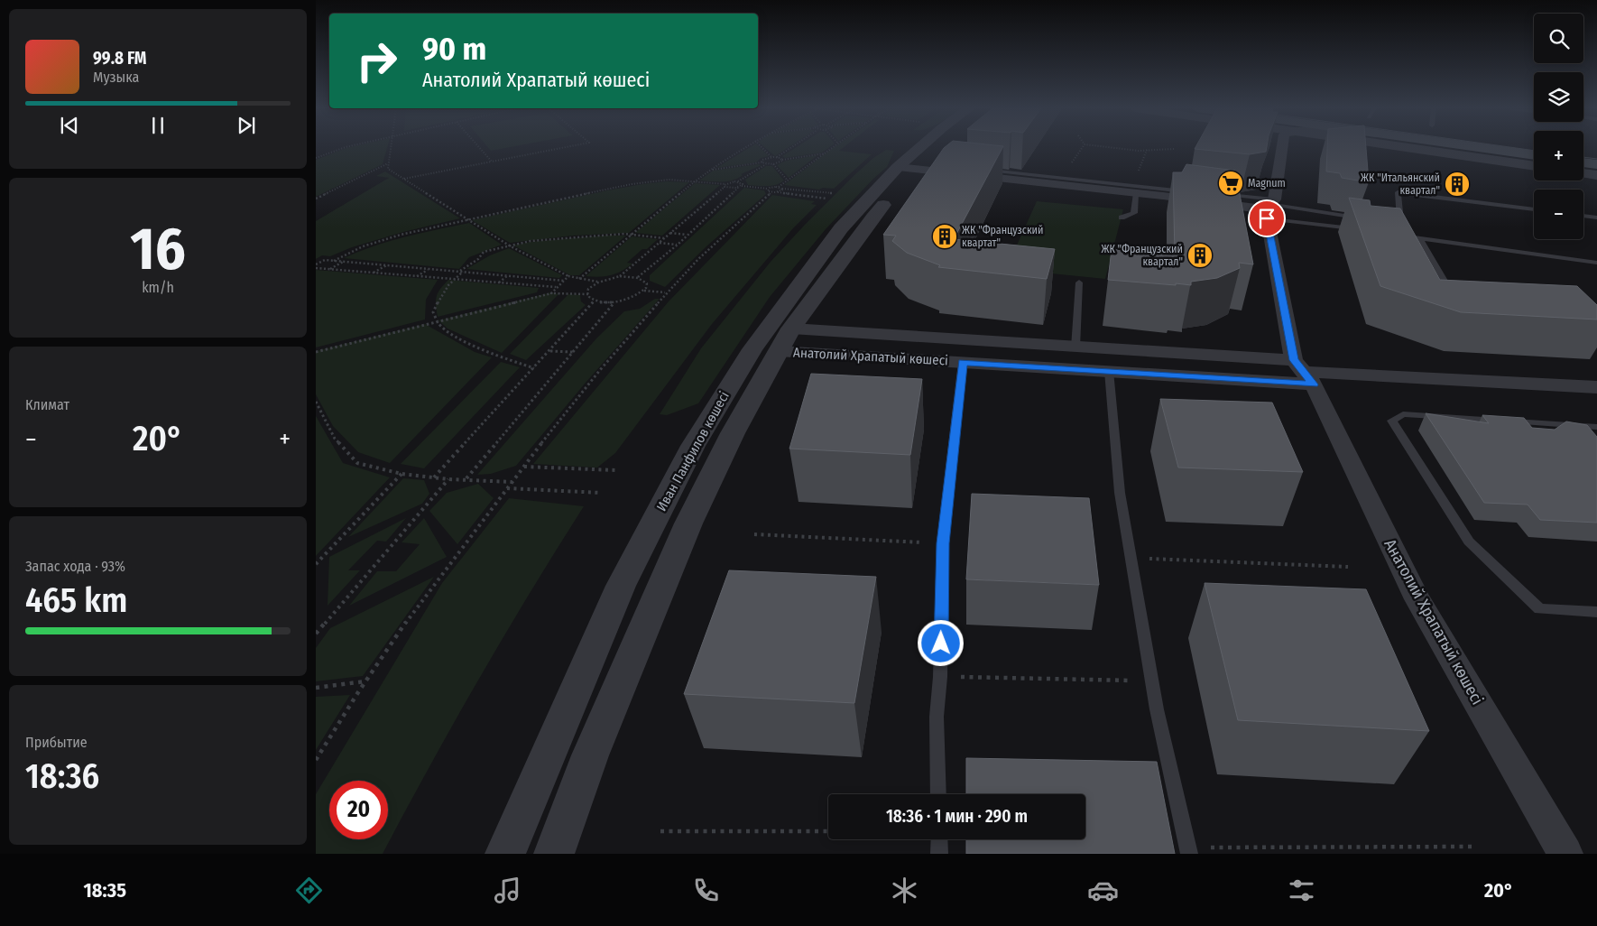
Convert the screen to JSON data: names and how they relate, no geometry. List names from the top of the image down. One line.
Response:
{"streets":{"street":["Анатолий Храпатый көшесі","Иван Панфилов көшесі"]},"crossings":[["Анатолий Храпатый көшесі","Иван Панфилов көшесі"]],"places":{"supermarket":["Magnum"],"building":["ЖК \"Итальянский квартал\"","ЖК \"Французский квартат\"","ЖК \"Французский квартал\""]},"page":{"map_buttons":["+","−"],"turn":["90 m","Анатолий Храпатый көшесі"],"song":["99.8 FM","Музыка"],"tile":[["16","km/h"],"Климат",["Запас хода · 93%","465 km"],["Прибытие","18:36"]],"heat":["−","20°","+"],"limit":"20","trip":"18:36 · 1 мин · 290 m","tabs":["18:35","20°"]}}
